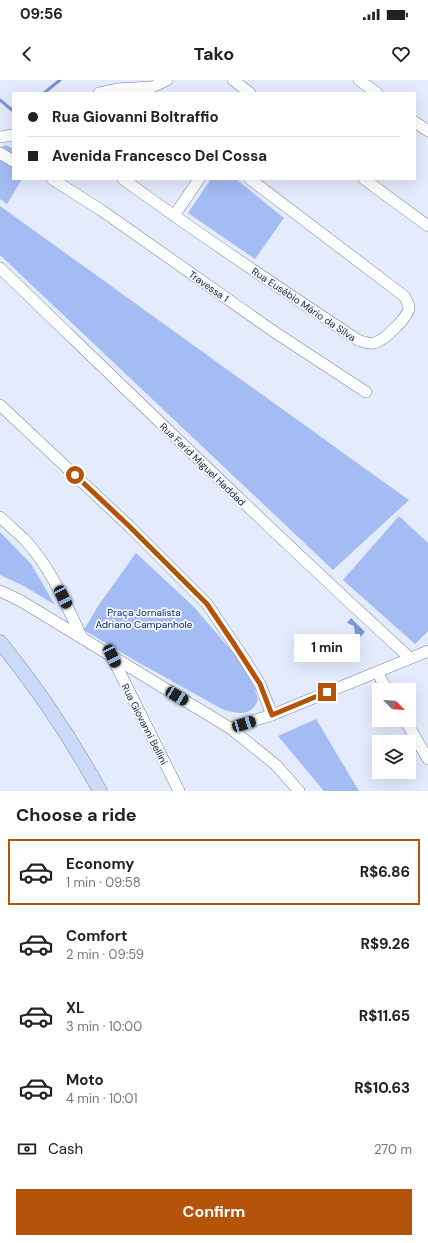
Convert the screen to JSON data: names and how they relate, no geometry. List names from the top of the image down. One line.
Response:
{"streets":{"street":["Travessa 1","Rua Eusébio Mário da Silva","Rua Farid Miguel Haddad","Rua Giovanni Bellini"]},"parks":["Praça Jornalista Adriano Campanhole"],"north":"bottom right","page":{"status":"09:56","header":"Tako","banner":["Rua Giovanni Boltraffio","Avenida Francesco Del Cossa"],"bubble":"1 min","heading":"Choose a ride","list":[{"name":"Economy","note":"1 min · 09:58","value":"R$6.86"},{"name":"Comfort","note":"2 min · 09:59","value":"R$9.26"},{"name":"XL","note":"3 min · 10:00","value":"R$11.65"},{"name":"Moto","note":"4 min · 10:01","value":"R$10.63"}],"pay":["Cash","270 m"],"buttons":"Confirm"}}
